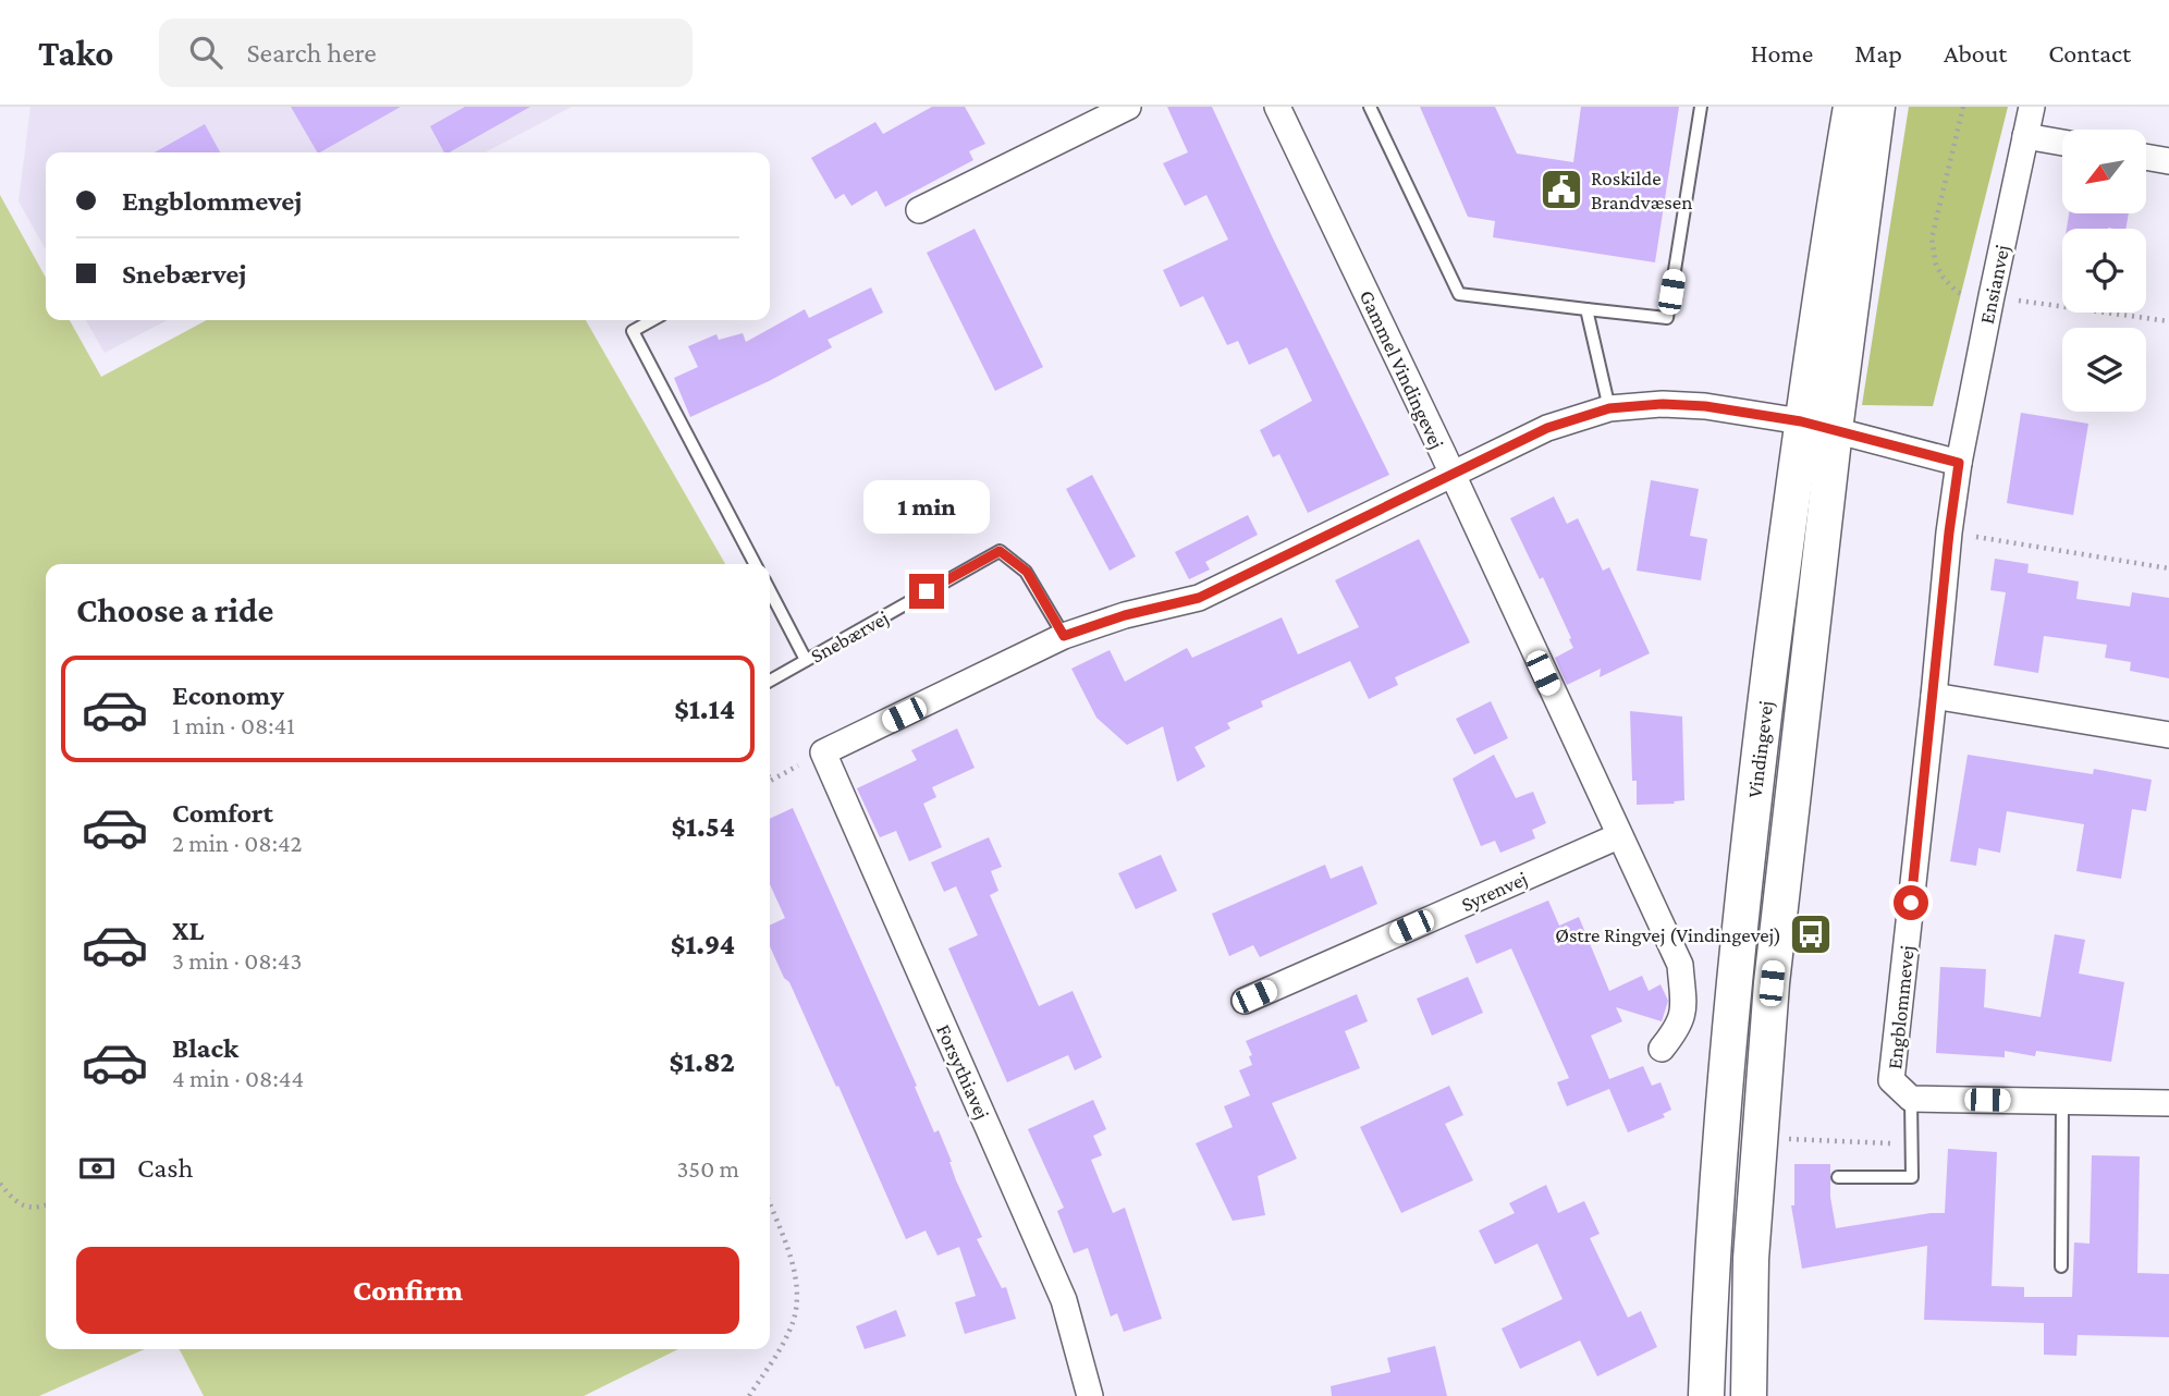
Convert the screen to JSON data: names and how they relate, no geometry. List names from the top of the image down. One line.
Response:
{"streets":{"main road":["Vindingevej"],"street":["Ensianvej","Gammel Vindingevej","Syrenvej","Engblommevej","Forsythiavej"],"lane":["Snebærvej"]},"crossings":[["Ensianvej","Engblommevej"],["Gammel Vindingevej","Syrenvej"]],"places":{"public building":["Roskilde Brandvæsen"],"bus stop":["Østre Ringvej (Vindingevej)"]},"north":"bottom left","page":{"header":"Tako","search":"Search here","nav":["Home","Map","About","Contact"],"banner":["Engblommevej","Snebærvej"],"bubble":"1 min","heading":"Choose a ride","list":[{"name":"Economy","note":"1 min · 08:41","value":"$1.14"},{"name":"Comfort","note":"2 min · 08:42","value":"$1.54"},{"name":"XL","note":"3 min · 08:43","value":"$1.94"},{"name":"Black","note":"4 min · 08:44","value":"$1.82"}],"pay":["Cash","350 m"],"buttons":"Confirm"}}
